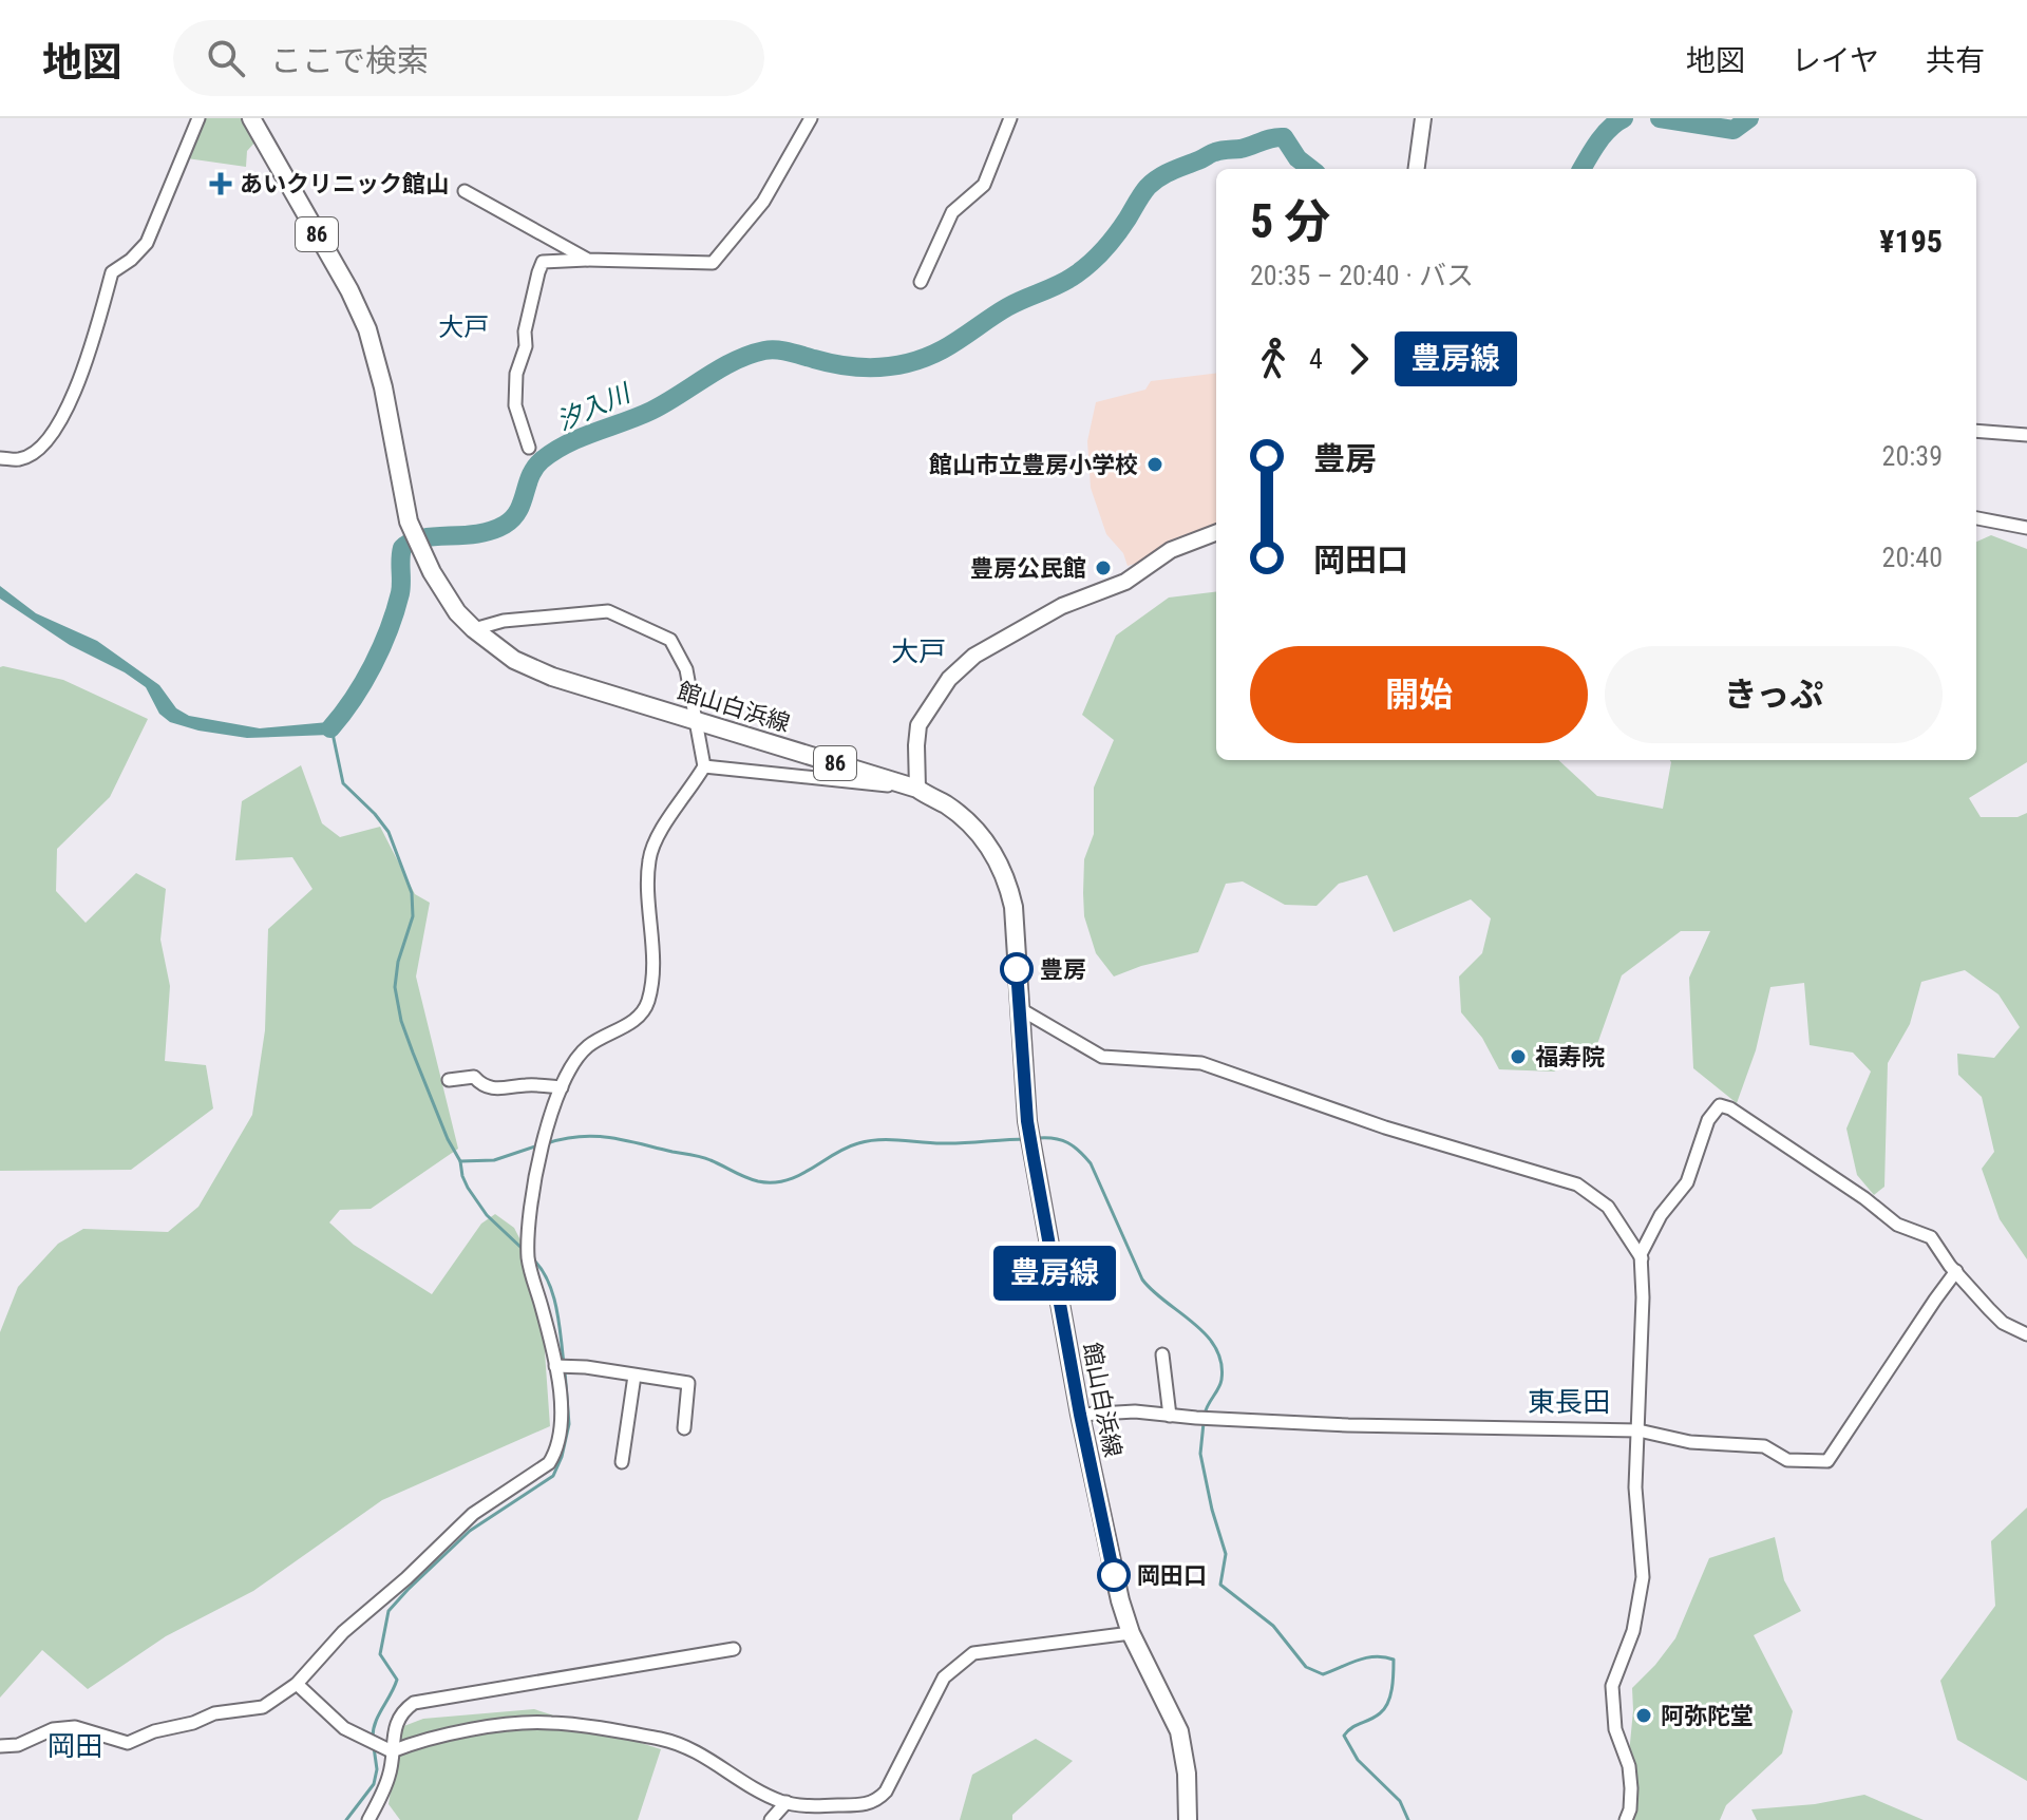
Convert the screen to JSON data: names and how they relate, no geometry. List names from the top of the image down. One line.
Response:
{"streets":{"main road":["86","館山白浜線"]},"districts":["大戸","大戸","東長田","岡田"],"water":["汐入川"],"places":{"health":["あいクリニック館山"],"other":["館山市立豊房小学校","豊房公民館","豊房","福寿院","岡田口","阿弥陀堂"]},"lines":["bus line 豊房線"],"page":{"header":"地図","search":"ここで検索","nav":["地図","レイヤ","共有"],"on_map":"豊房線","heading":["5 分","20:35 – 20:40 · バス","¥195"],"legs":["4","豊房線"],"list":[{"name":"豊房","value":"20:39"},{"name":"岡田口","value":"20:40"}],"buttons":["開始","きっぷ"]}}
